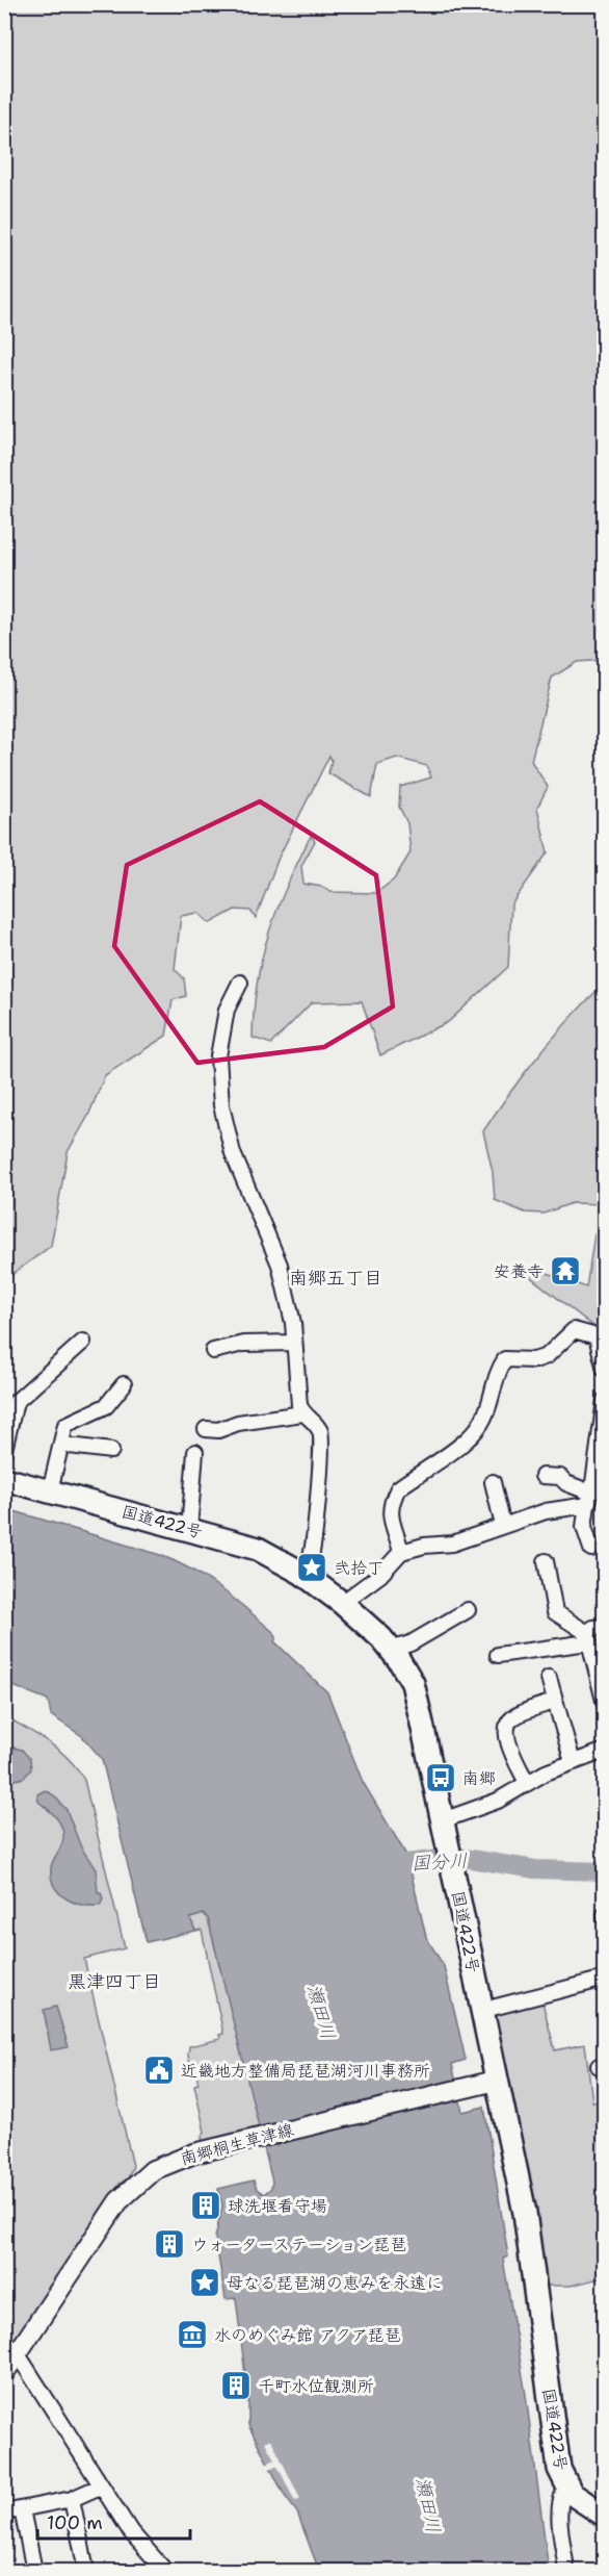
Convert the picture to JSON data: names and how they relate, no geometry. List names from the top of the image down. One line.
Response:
{"streets":{"highway":["国道422号"],"main road":["南郷桐生草津線"]},"crossings":[["国道422号","南郷桐生草津線"]],"districts":["南郷五丁目","黒津四丁目"],"water":["国分川","瀬田川"],"places":{"temple":["安養寺"],"place":["弐拾丁","母なる琵琶湖の恵みを永遠に"],"bus stop":["南郷"],"public building":["近畿地方整備局琵琶湖河川事務所"],"building":["球洗堰看守場","ウォーターステーション琵琶","千町水位観測所"],"museum":["水のめぐみ館 アクア琵琶"]},"scale_bar":"100 m"}
